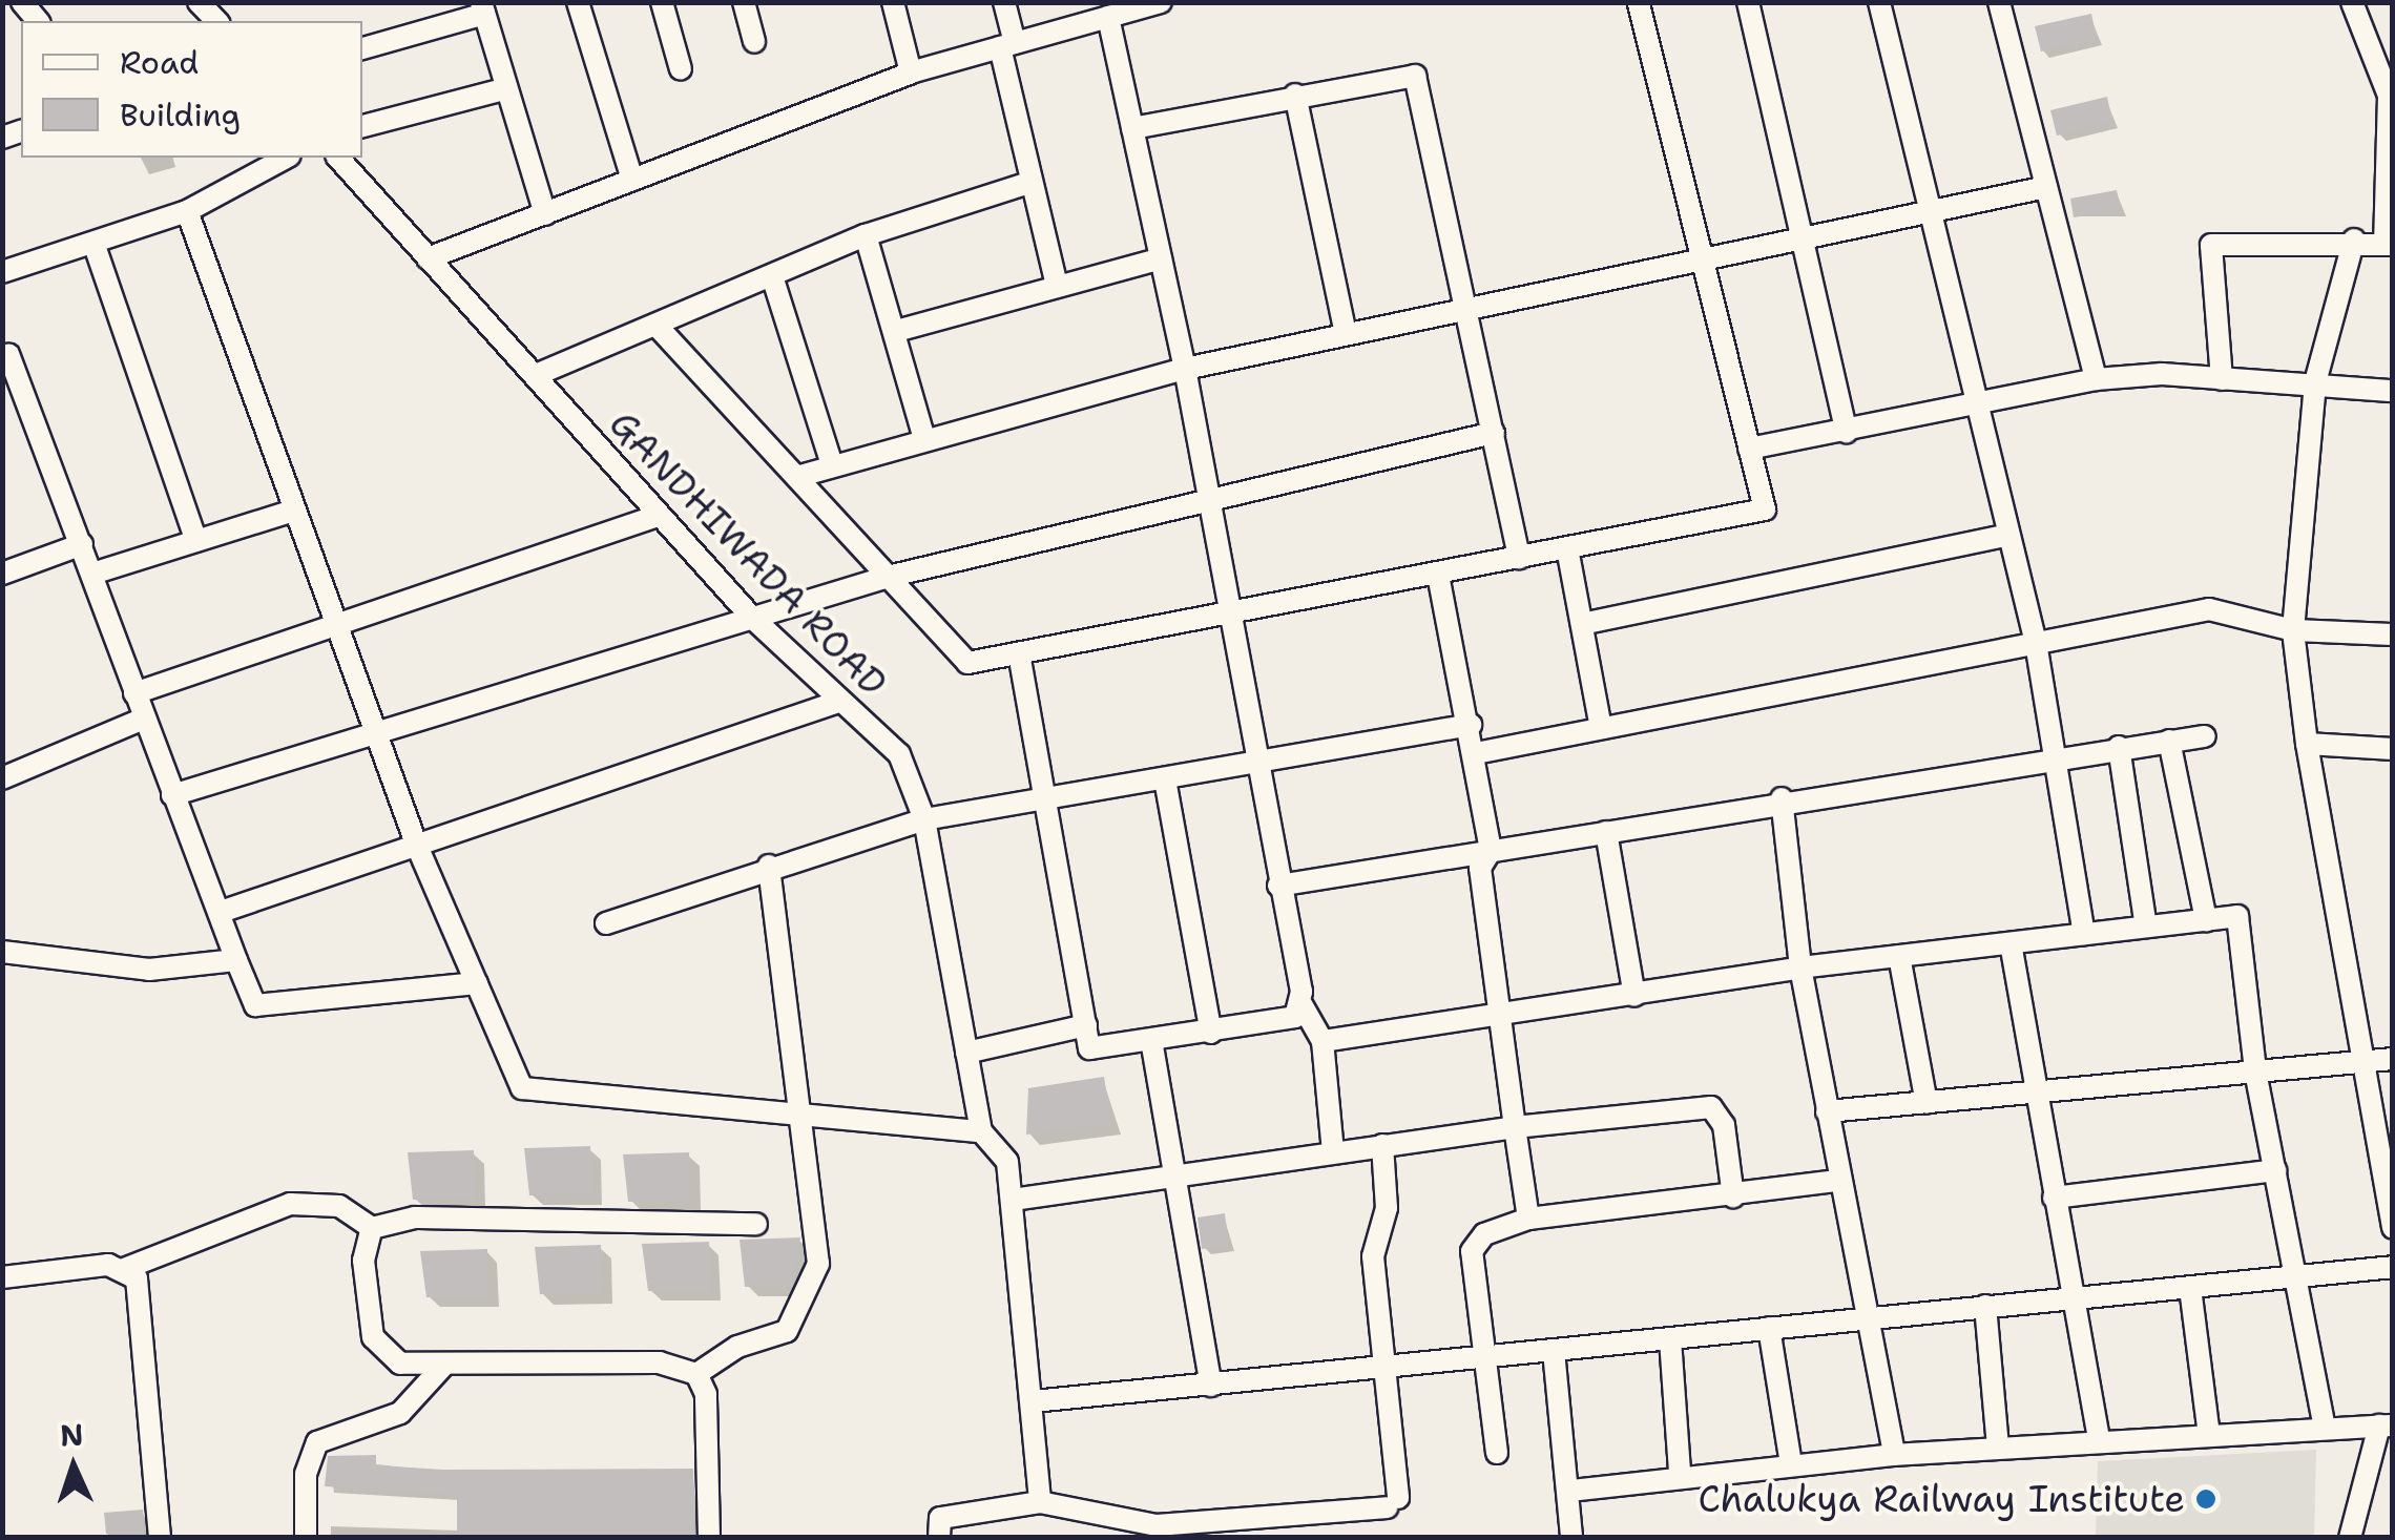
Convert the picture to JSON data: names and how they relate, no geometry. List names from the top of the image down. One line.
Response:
{"streets":{"street":["GANDHIWADA ROAD"]},"places":["Chalukya Railway Institute"],"legend":["Road","Building"],"north":"top"}
